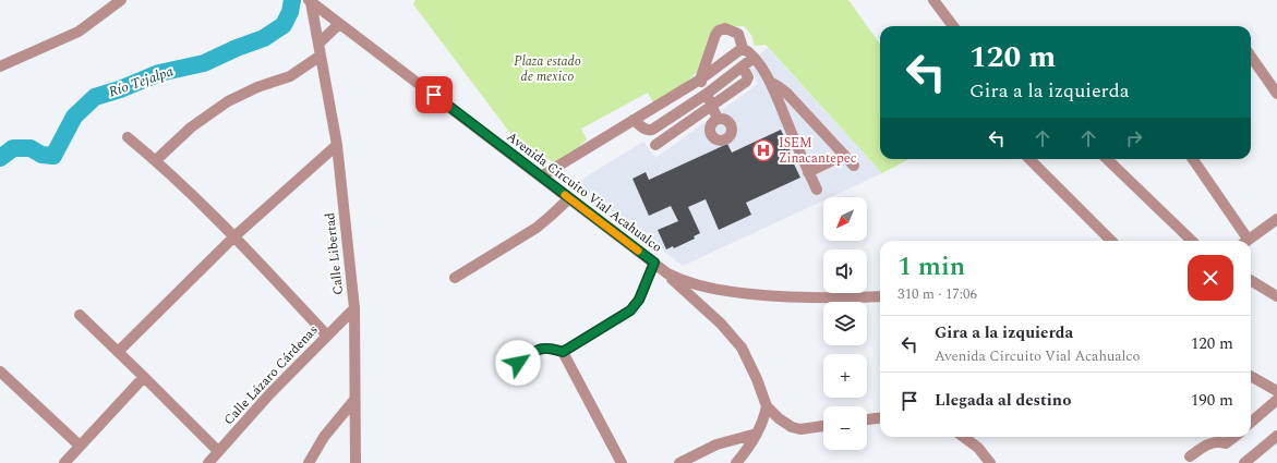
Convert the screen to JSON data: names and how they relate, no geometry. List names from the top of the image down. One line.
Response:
{"streets":{"street":["Avenida Circuito Vial Acahualco","Calle Libertad","Calle Lázaro Cárdenas"]},"crossings":[["Avenida Circuito Vial Acahualco","Calle Libertad"],["Calle Libertad","Calle Lázaro Cárdenas"]],"water":["Río Tejalpa"],"parks":["Plaza estado de mexico"],"places":{"hospital":["ISEM Zinacantepec"]},"north":"bottom left","page":{"turn":["120 m","Gira a la izquierda"],"map_buttons":["+","−"],"heading":["1 min","310 m · 17:06"],"list":[{"name":"Gira a la izquierda","note":"Avenida Circuito Vial Acahualco","value":"120 m"},{"name":"Llegada al destino","value":"190 m"}]}}
